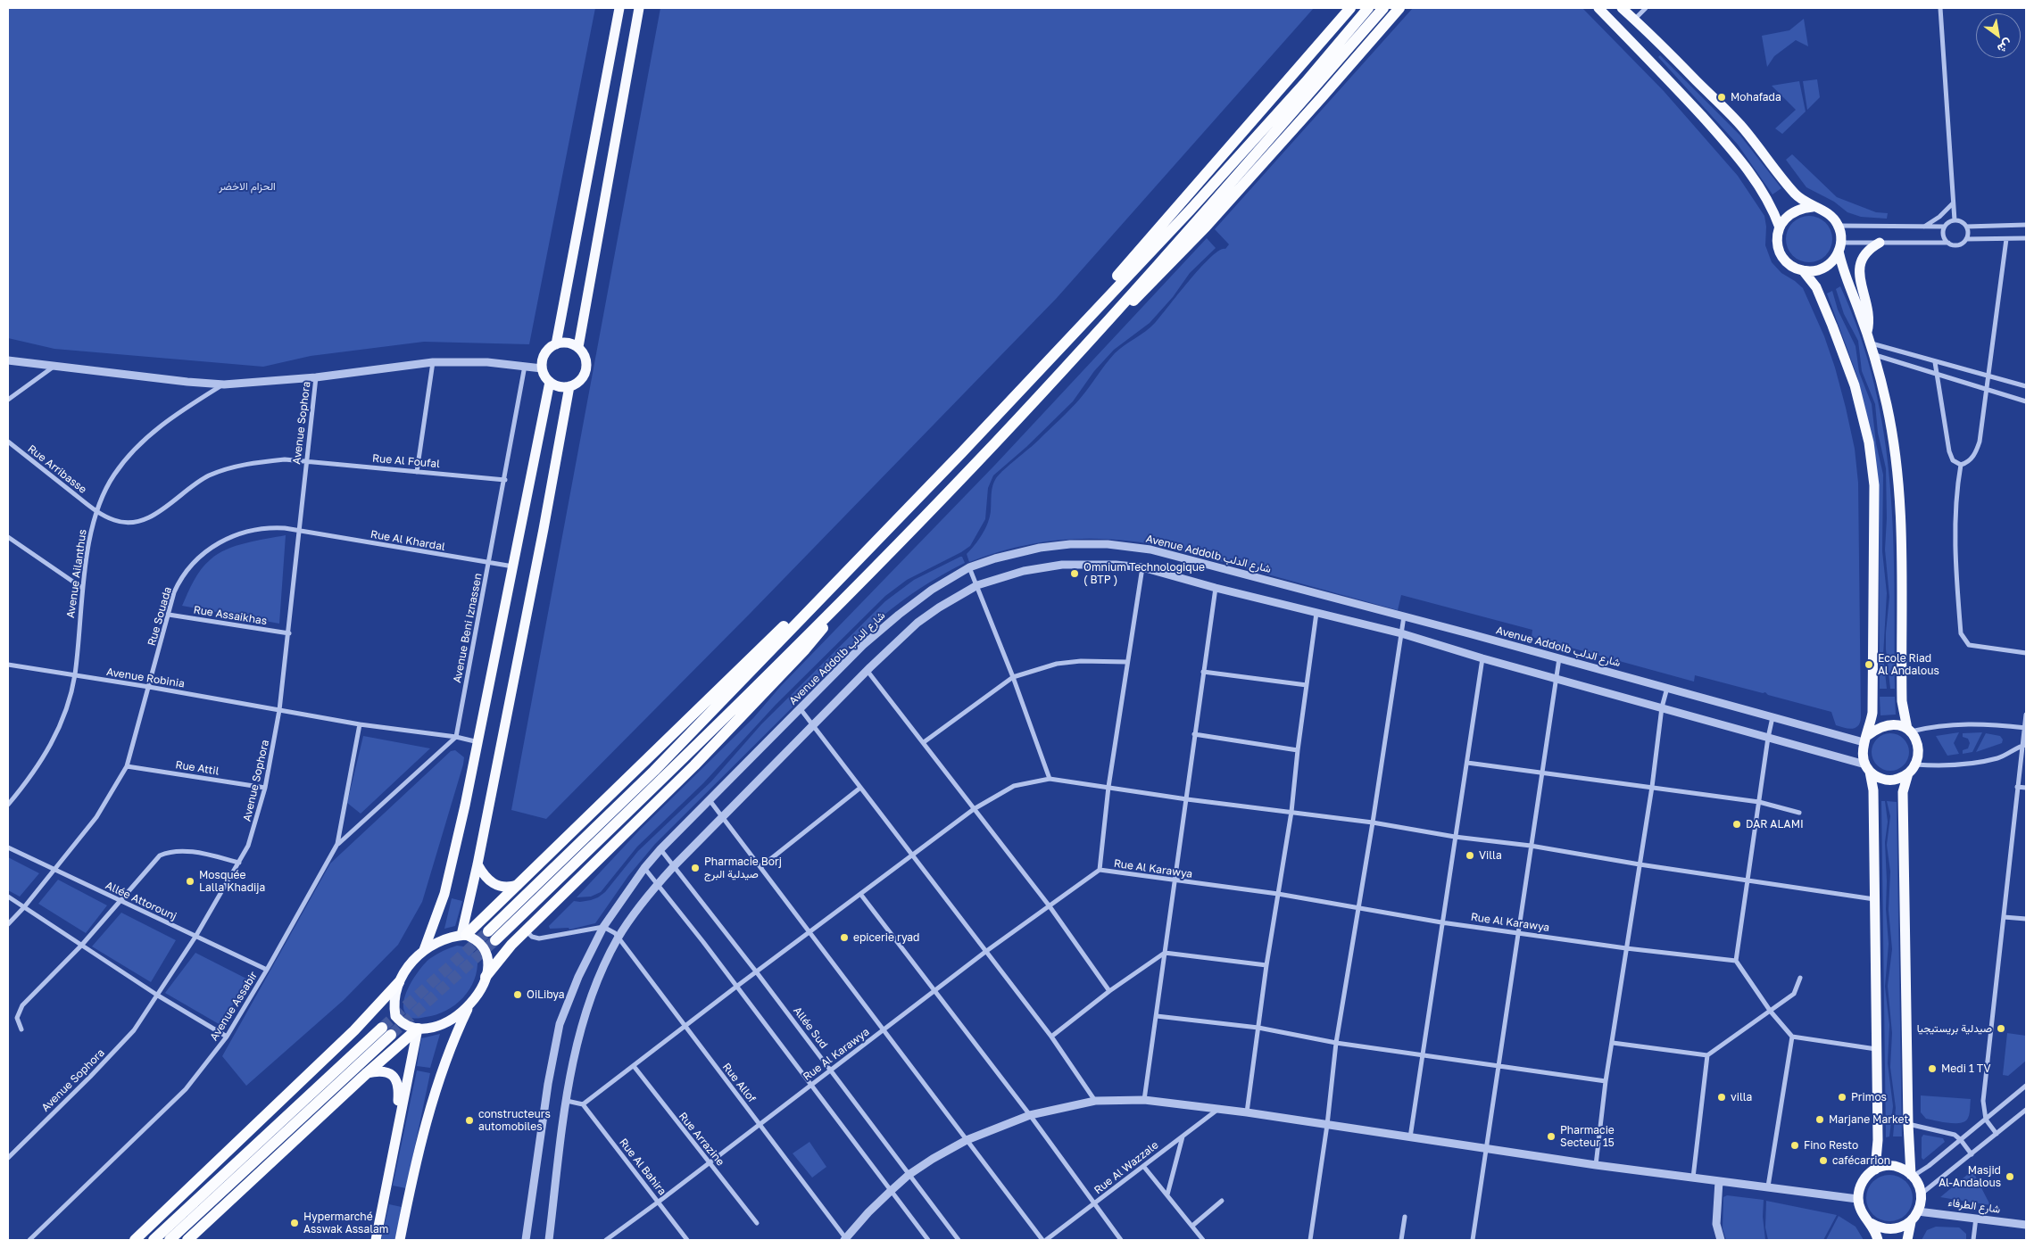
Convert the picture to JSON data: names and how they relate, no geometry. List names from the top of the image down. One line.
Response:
{"streets":{"street":["Avenue Sophora","Rue Al Foufal","Rue Arribasse","Rue Al Khardal","Avenue Addolb شارع الدلب","Avenue Ailanthus","Rue Assaikhas","Rue Souada","Avenue Beni Iznassen","Avenue Robinia","Rue Attil","Rue Al Karawya","Allée Attorounj","Avenue Assabir","Allée Sud","Rue Allof","Rue Arrazine","Rue Al Bahira","Rue Al Wazzale","شارع الطرفاء"]},"crossings":[["Avenue Sophora","Rue Al Foufal"],["Avenue Sophora","Rue Arribasse"],["Avenue Sophora","Rue Al Khardal"],["Avenue Sophora","Rue Assaikhas"],["Avenue Sophora","Rue Souada"],["Avenue Sophora","Avenue Robinia"],["Avenue Sophora","Rue Attil"],["Avenue Sophora","Allée Attorounj"],["Rue Al Foufal","Rue Arribasse"],["Rue Al Foufal","Avenue Beni Iznassen"],["Rue Arribasse","Avenue Ailanthus"],["Rue Al Khardal","Rue Souada"],["Rue Al Khardal","Avenue Beni Iznassen"],["Avenue Addolb شارع الدلب","Allée Sud"],["Avenue Addolb شارع الدلب","Rue Allof"],["Avenue Ailanthus","Avenue Robinia"],["Rue Assaikhas","Rue Souada"],["Rue Souada","Avenue Robinia"],["Rue Souada","Rue Attil"],["Rue Souada","Allée Attorounj"],["Avenue Beni Iznassen","Avenue Robinia"],["Avenue Robinia","Avenue Assabir"],["Rue Al Karawya","Allée Sud"],["Rue Al Karawya","Rue Allof"],["Rue Al Karawya","Rue Arrazine"],["Rue Al Karawya","Rue Al Bahira"],["Allée Attorounj","Avenue Assabir"]],"parks":["الحزام الاخضر"],"places":["Mohafada","Omnium Technologique ( BTP )","Ecole Riad Al Andalous","DAR ALAMI","Villa","Pharmacie Borj صيدلية البرج","Mosquée Lalla Khadija","epicerie ryad","OiLibya","صيدلية بريستيجيا","Medi 1 TV","villa","Primos","Marjane Market","constructeurs automobiles","Pharmacie Secteur 15","Fino Resto","cafécarrion","Masjid Al-Andalous","Hypermarché Asswak Assalam"],"north":"bottom right"}
